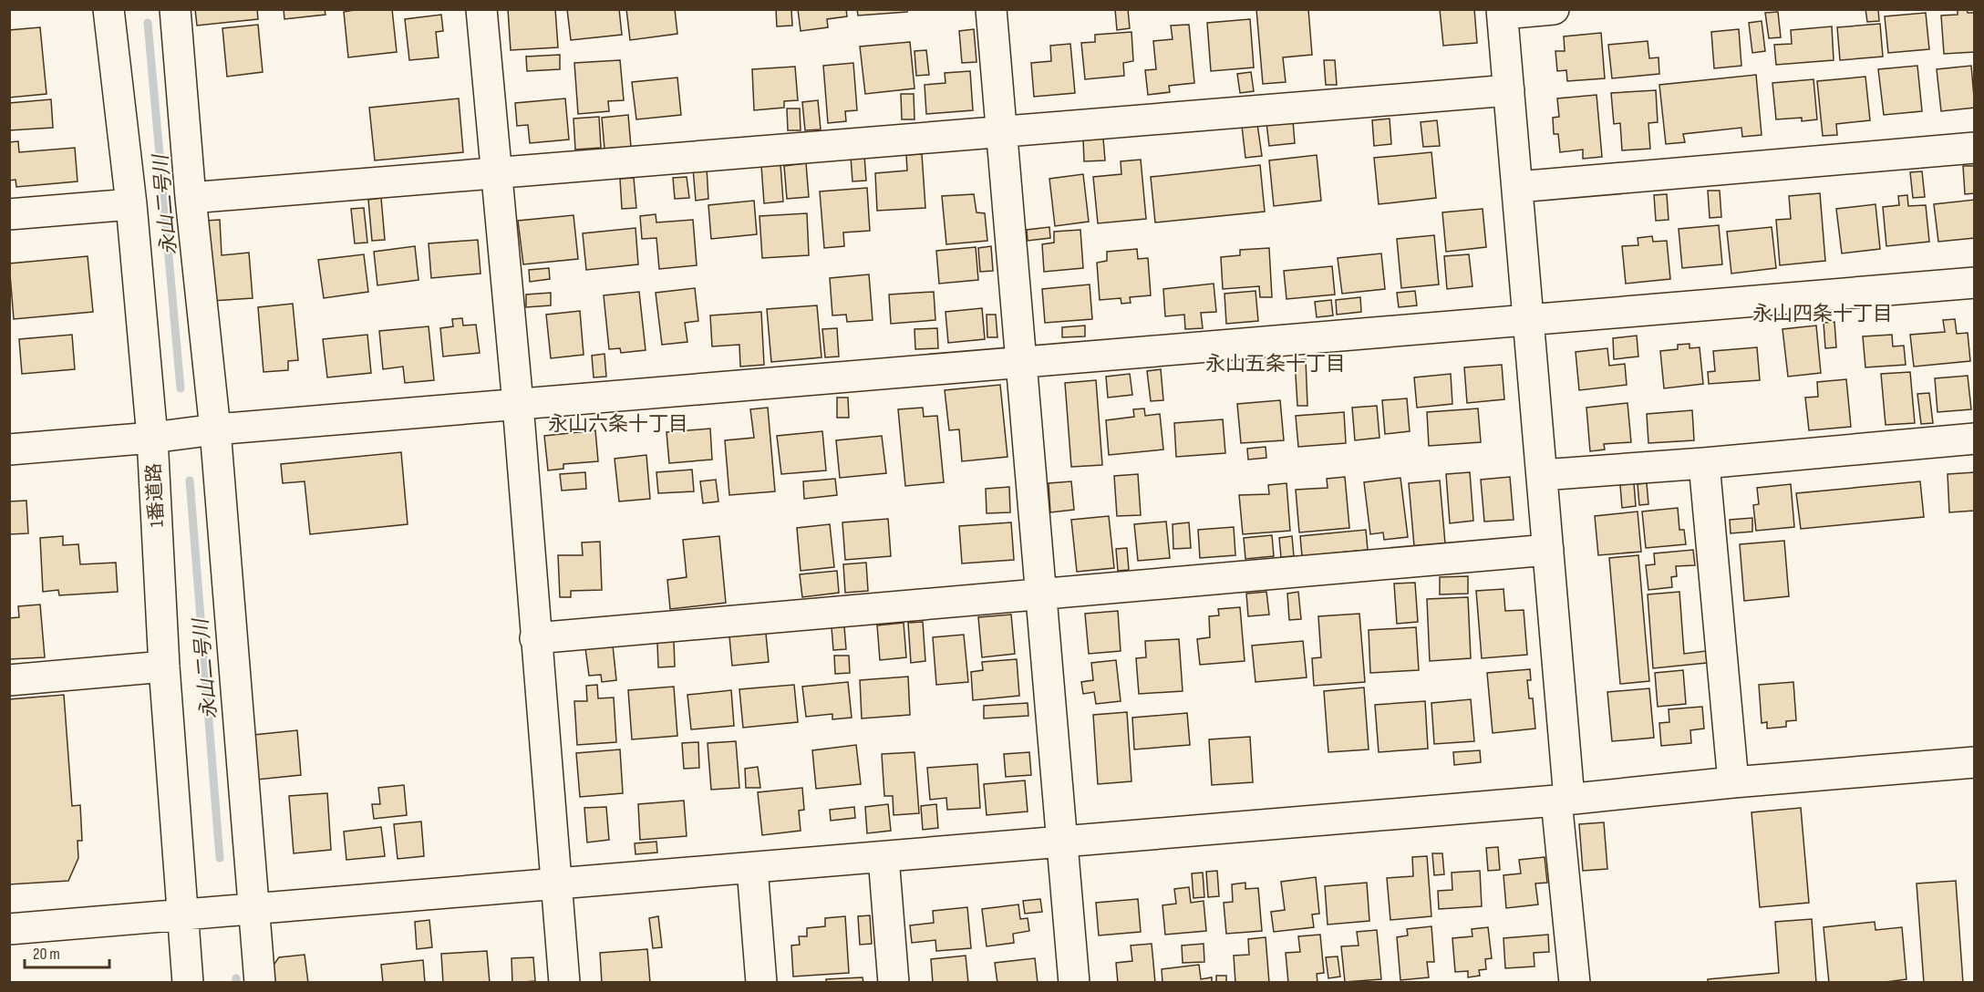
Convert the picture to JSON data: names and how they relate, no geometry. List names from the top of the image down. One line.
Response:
{"streets":{"street":["1番道路"]},"districts":["永山四条十丁目","永山五条十丁目","永山六条十丁目"],"water":["永山二号川"],"scale_bar":"20 m"}
